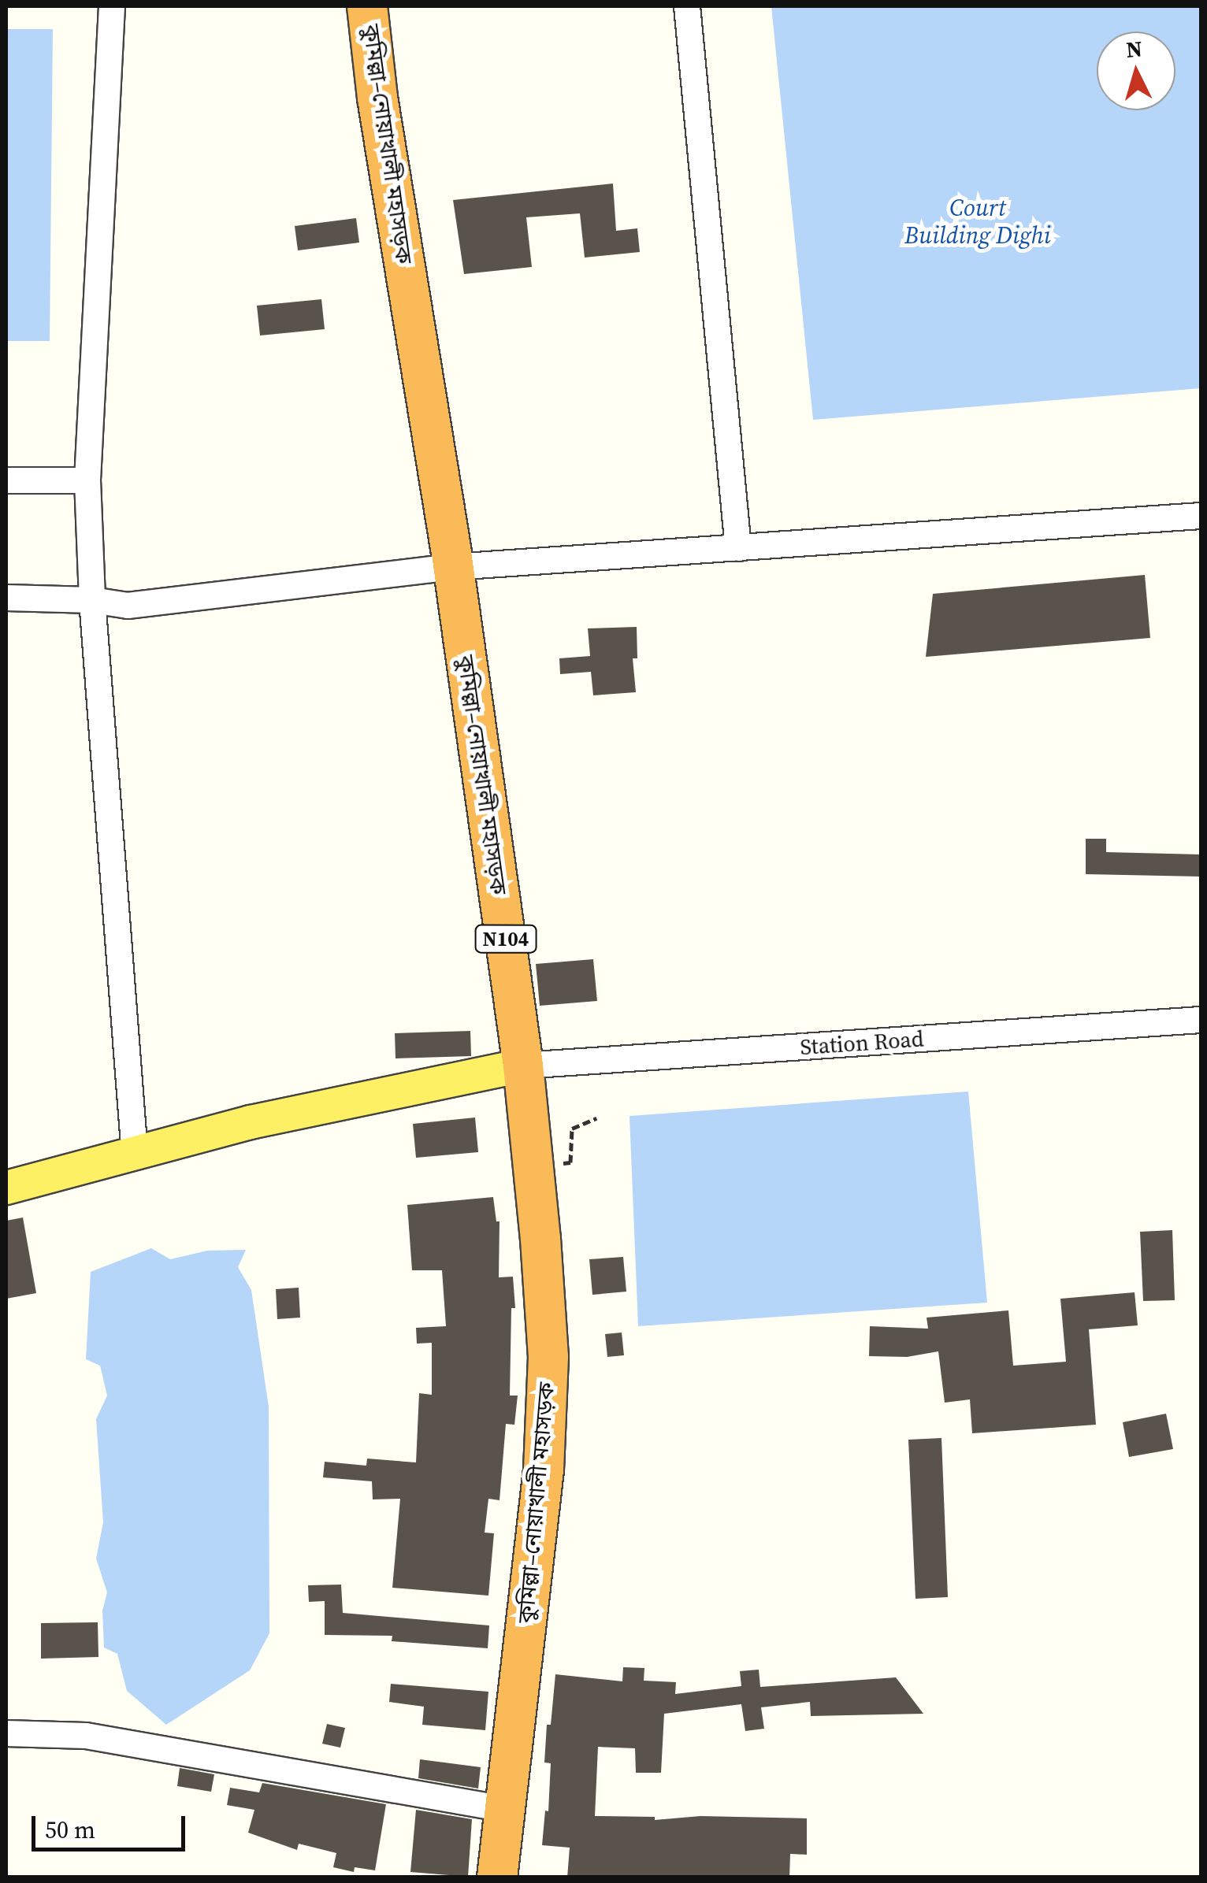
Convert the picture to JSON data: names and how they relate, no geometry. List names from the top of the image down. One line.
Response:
{"streets":{"highway":["কুমিল্লা–নোয়াখালী মহাসড়ক","N104"],"street":["Station Road"]},"crossings":[["কুমিল্লা–নোয়াখালী মহাসড়ক","Station Road"]],"water":["Court Building Dighi"],"scale_bar":"50 m","north":"top"}
